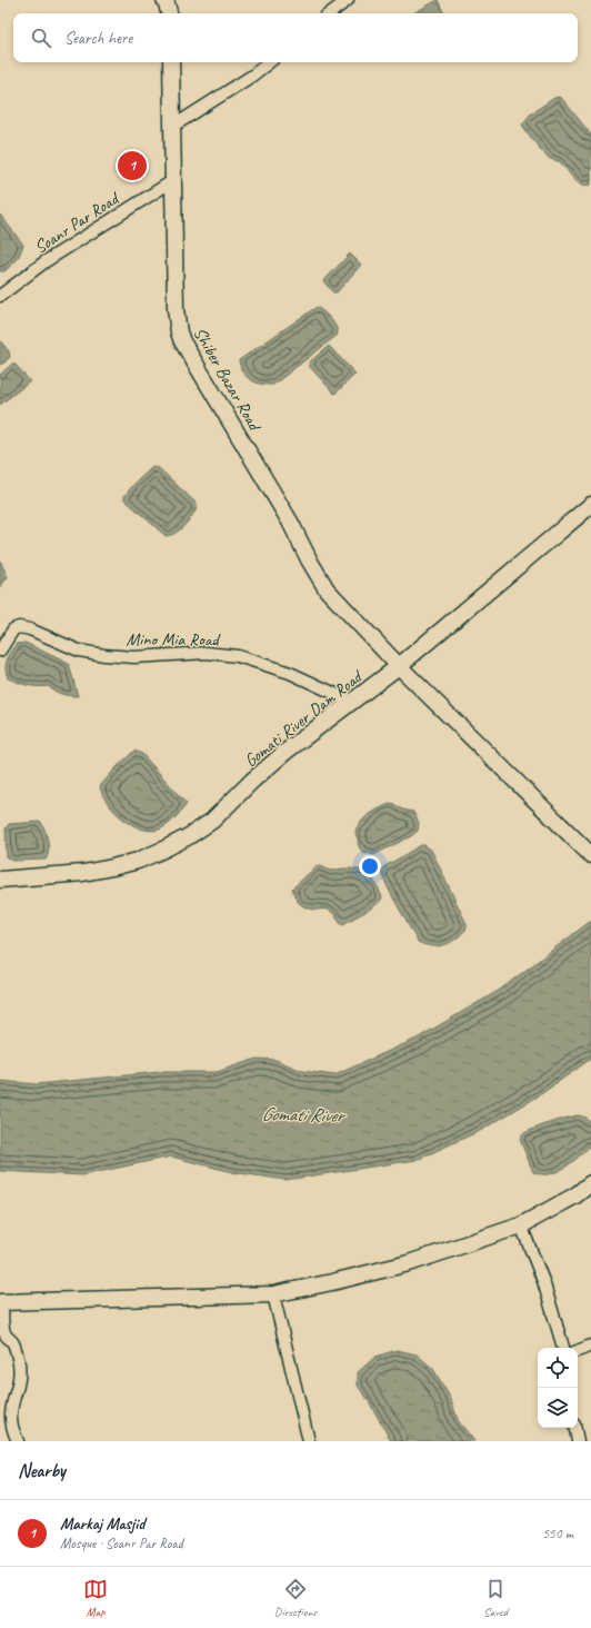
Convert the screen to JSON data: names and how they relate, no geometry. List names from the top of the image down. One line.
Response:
{"streets":{"street":["Soanr Par Road","Shiber Bazar Road","Mino Mia Road","Gomati River Dam Road"]},"crossings":[["Soanr Par Road","Shiber Bazar Road"],["Shiber Bazar Road","Gomati River Dam Road"],["Mino Mia Road","Gomati River Dam Road"]],"water":["Gomati River"],"page":{"search":"Search here","pins":"1","heading":"Nearby","list":[{"mark":"1","name":"Markaj Masjid","note":"Mosque · Soanr Par Road","value":"550 m"}],"nav":["Map","Directions","Saved"]}}
